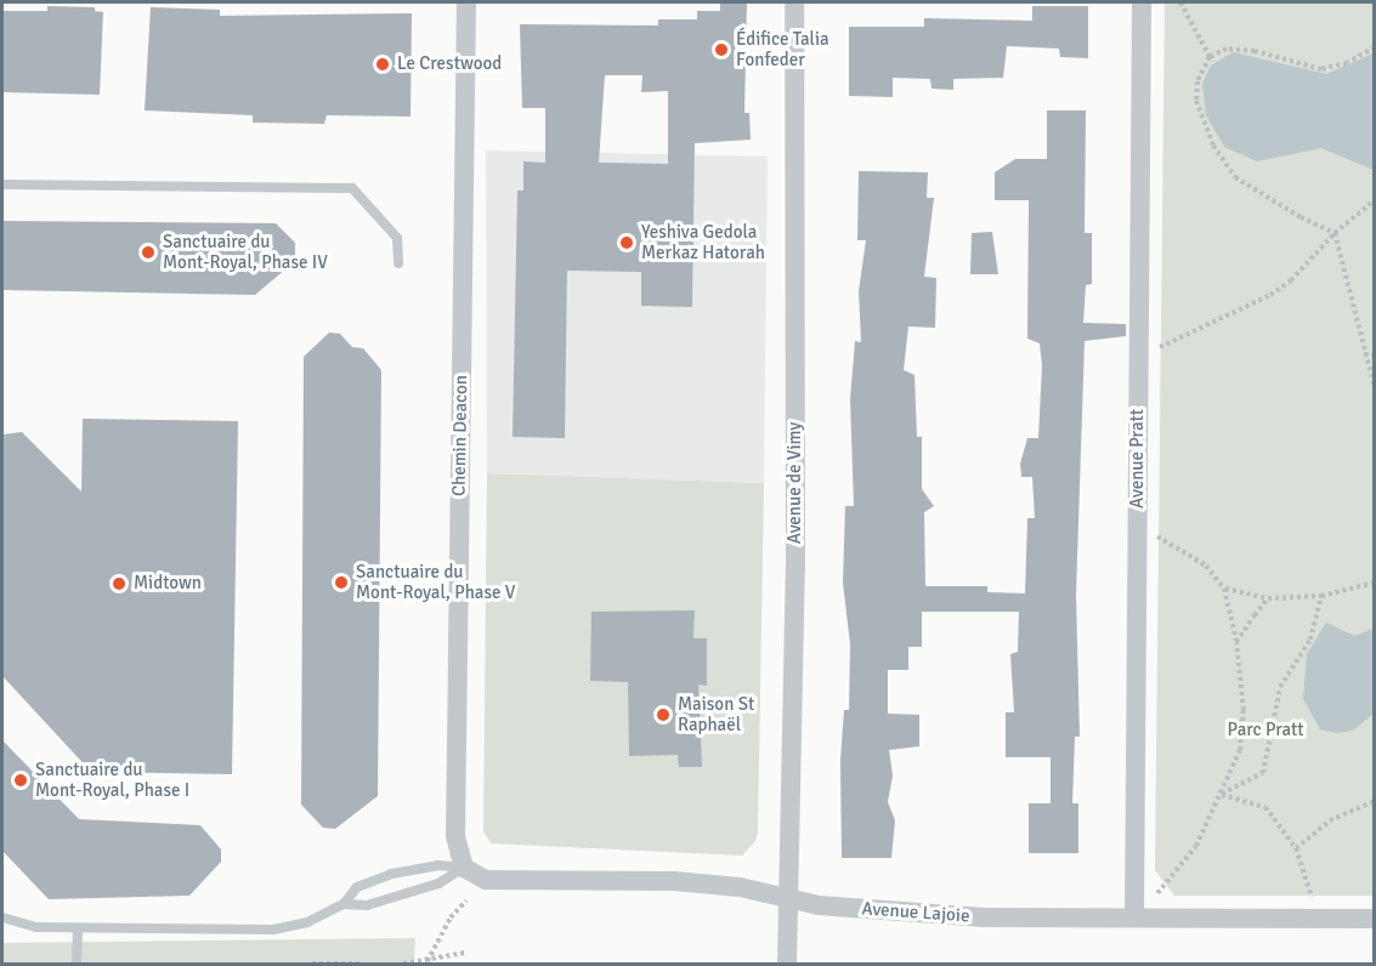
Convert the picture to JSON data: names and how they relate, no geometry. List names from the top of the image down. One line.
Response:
{"streets":{"street":["Chemin Deacon","Avenue Pratt","Avenue de Vimy","Avenue Lajoie"]},"crossings":[["Chemin Deacon","Avenue Lajoie"],["Avenue Pratt","Avenue Lajoie"],["Avenue de Vimy","Avenue Lajoie"]],"parks":["Parc Pratt"],"places":["Édifice Talia Fonfeder","Le Crestwood","Yeshiva Gedola Merkaz Hatorah","Sanctuaire du Mont-Royal, Phase IV","Sanctuaire du Mont-Royal, Phase V","Midtown","Maison St Raphaël","Sanctuaire du Mont-Royal, Phase I"]}
